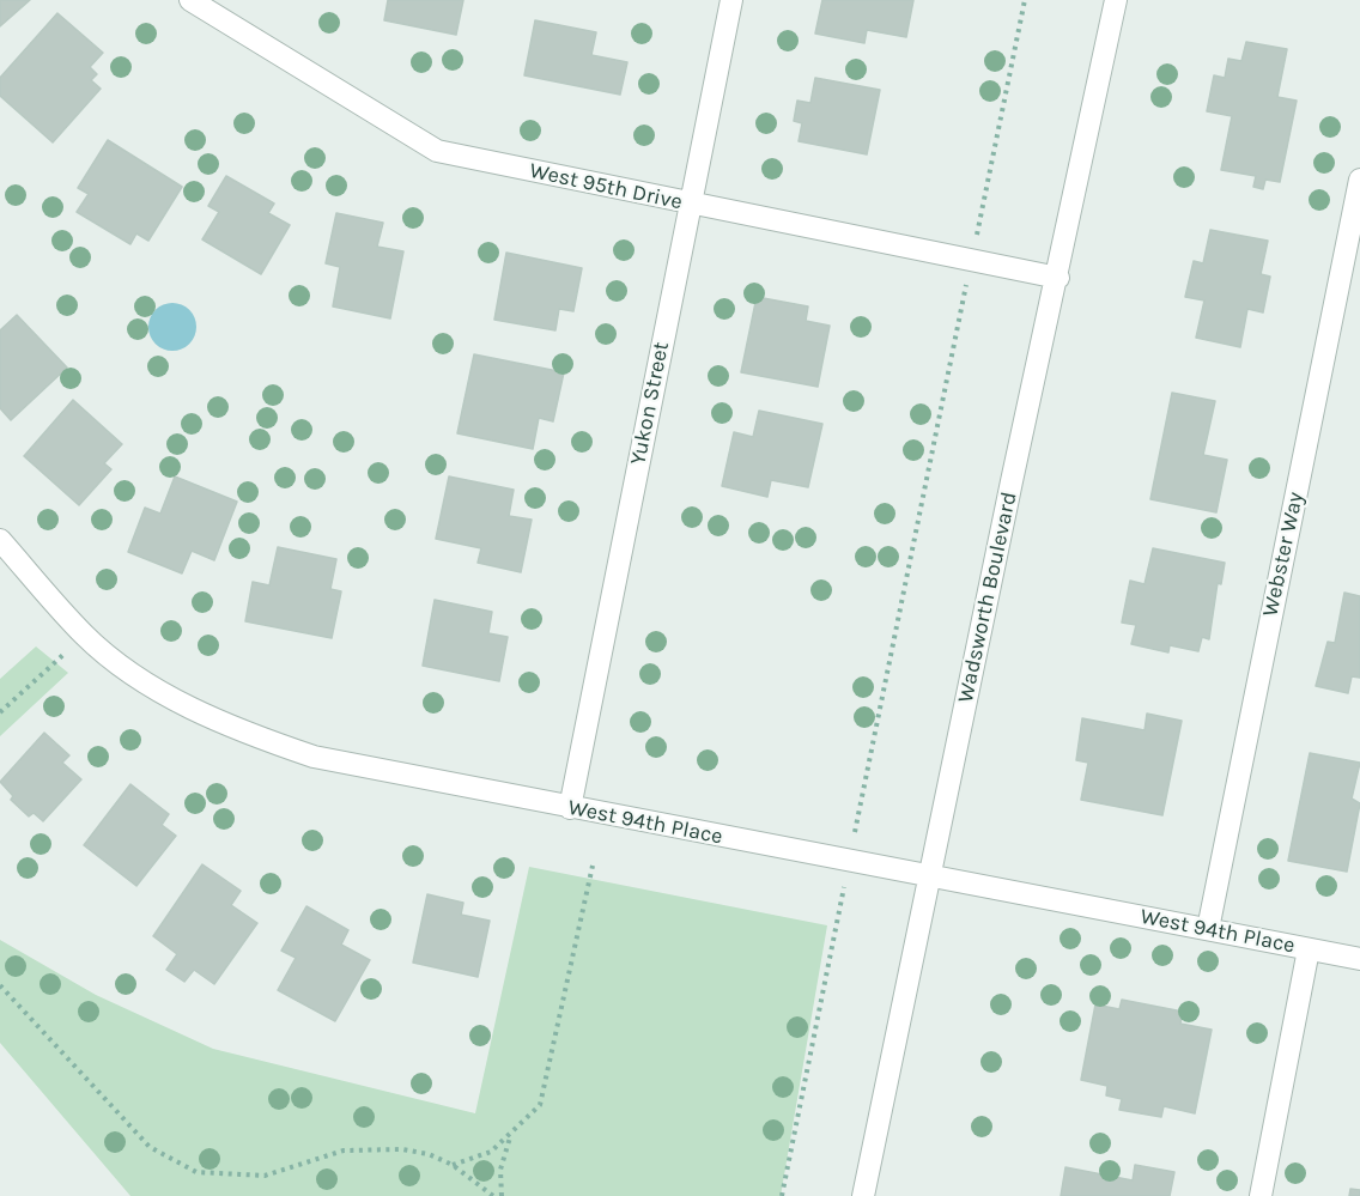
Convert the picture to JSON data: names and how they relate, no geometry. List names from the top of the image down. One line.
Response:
{"streets":{"street":["West 95th Drive","Yukon Street","Webster Way","Wadsworth Boulevard","West 94th Place"]},"crossings":[["West 95th Drive","Yukon Street"],["West 95th Drive","Wadsworth Boulevard"],["Yukon Street","West 94th Place"],["Webster Way","West 94th Place"],["Wadsworth Boulevard","West 94th Place"]]}
